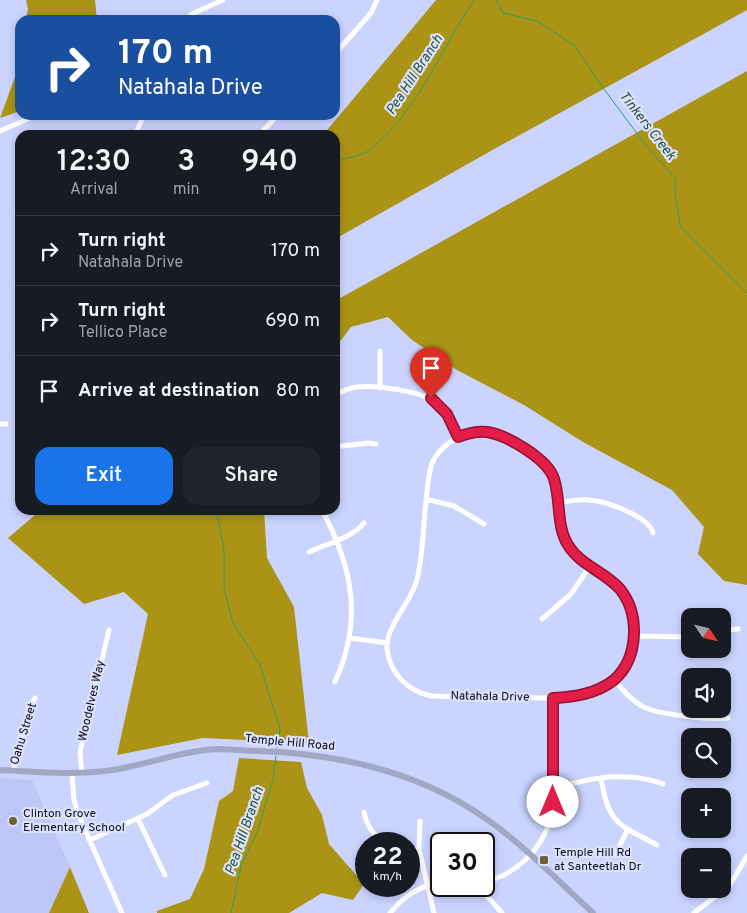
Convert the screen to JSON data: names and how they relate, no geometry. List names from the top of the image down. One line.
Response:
{"streets":{"main road":["Temple Hill Road"],"street":["Natahala Drive","Woodelves Way","Oahu Street"]},"crossings":[["Woodelves Way","Temple Hill Road"],["Oahu Street","Temple Hill Road"]],"water":["Pea Hill Branch","Tinkers Creek"],"places":{"other":["Clinton Grove Elementary School"],"transit":["Temple Hill Rd at Santeetlah Dr"]},"north":"bottom right","page":{"turn":["170 m","Natahala Drive"],"eta":["12:30","Arrival","3","min","940","m"],"list":[{"name":"Turn right","note":"Natahala Drive","value":"170 m"},{"name":"Turn right","note":"Tellico Place","value":"690 m"},{"name":"Arrive at destination","value":"80 m"}],"buttons":["Exit","Share"],"map_buttons":["+","−"],"speed":"22 km/h","limit":"30"}}
